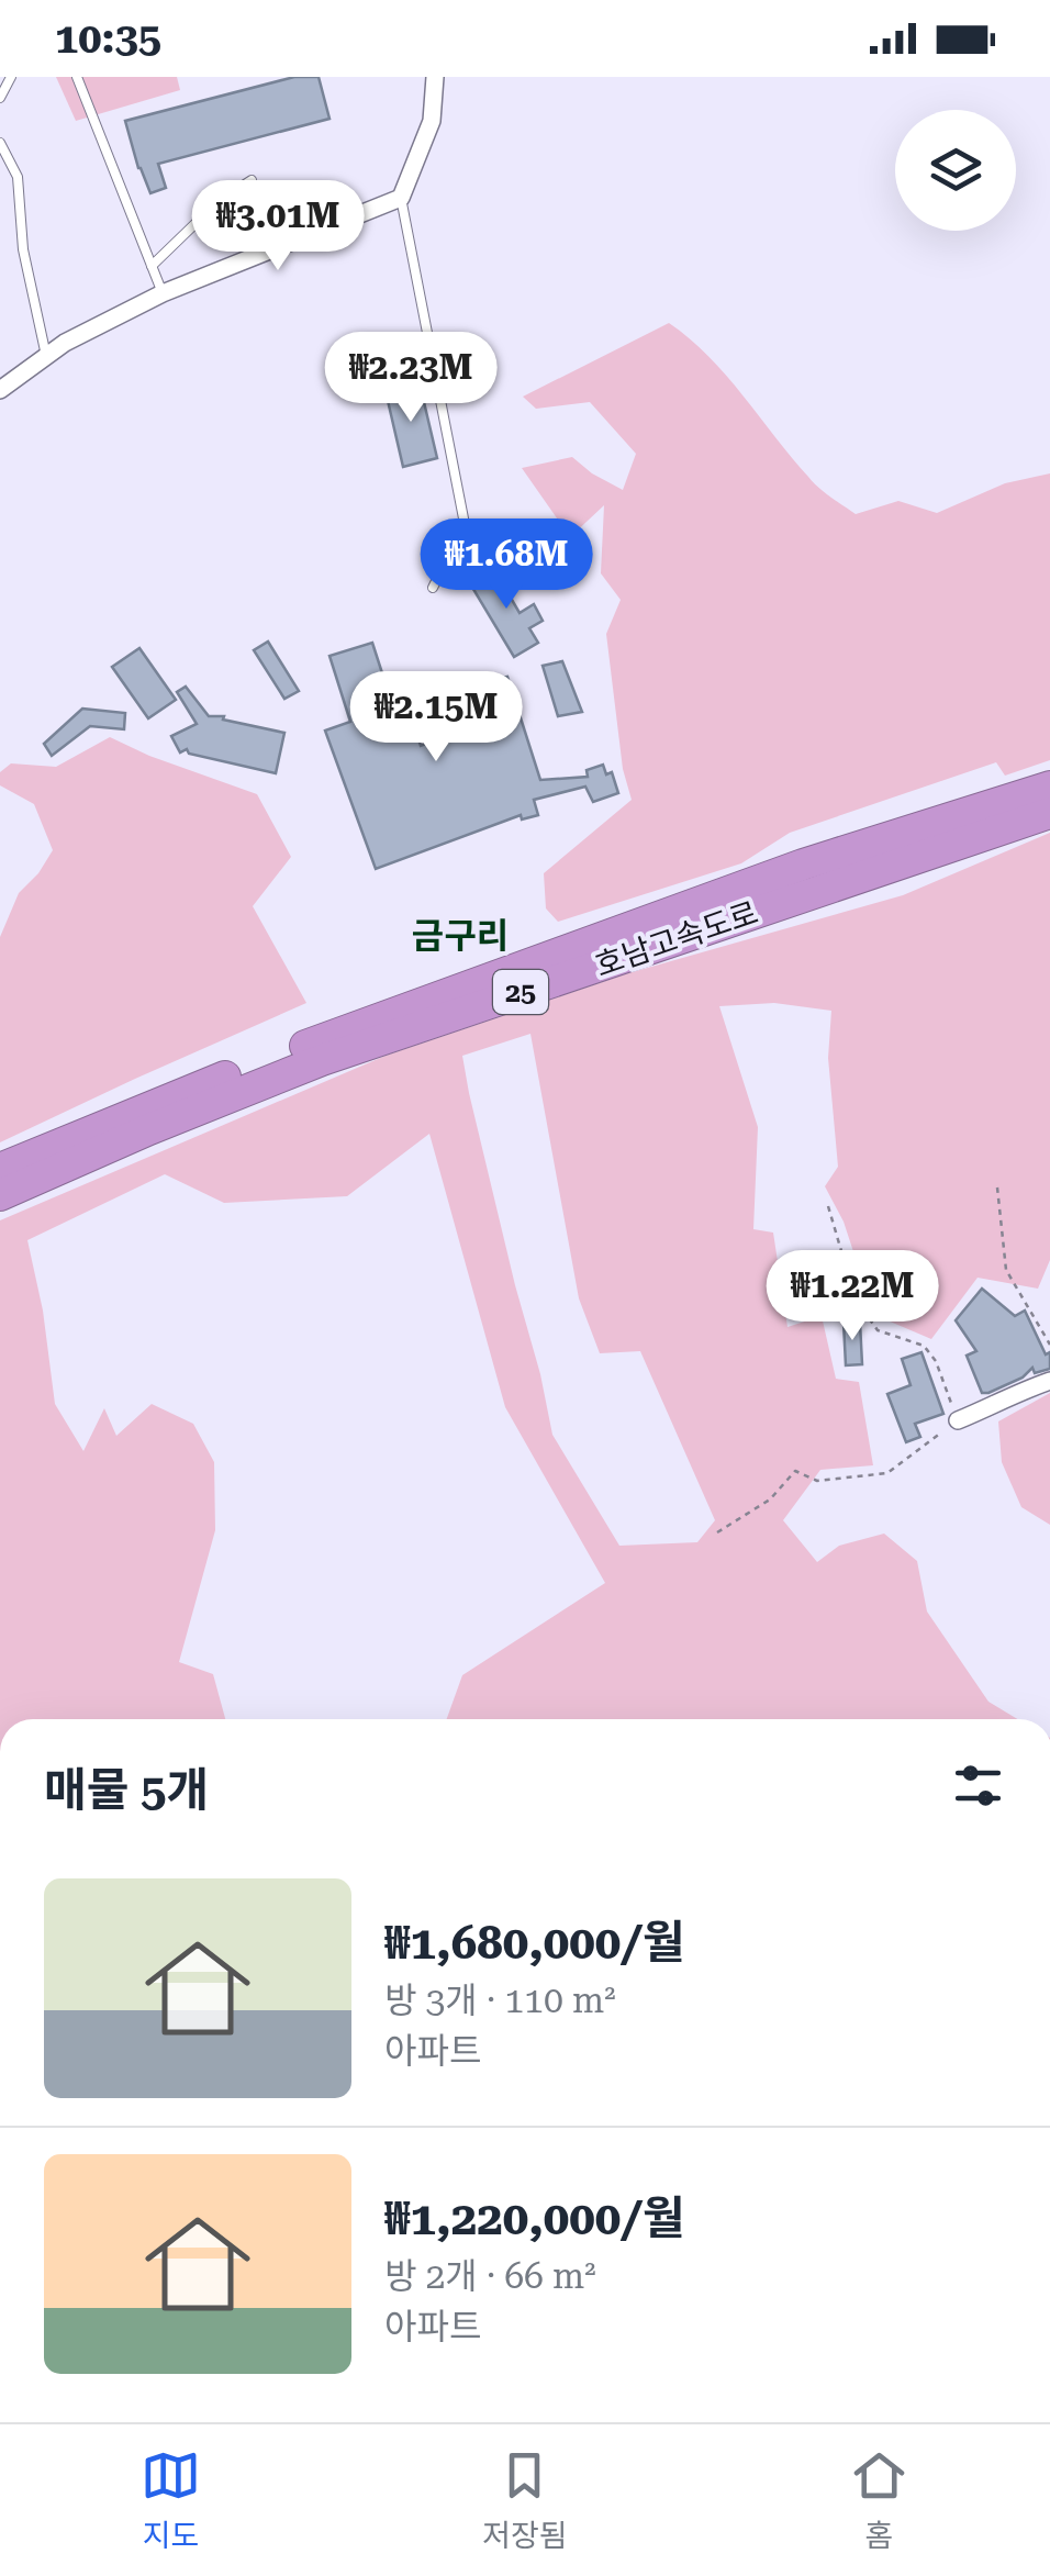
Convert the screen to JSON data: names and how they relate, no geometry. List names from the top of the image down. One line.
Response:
{"streets":{"highway":["호남고속도로","25"]},"districts":["금구리"],"page":{"status":"10:35","price":["₩3.01M","₩2.23M","₩1.68M","₩2.15M","₩1.22M"],"heading":"매물 5개","list":[{"name":"₩1,680,000/월","note":"방 3개 · 110 m² · 아파트"},{"name":"₩1,220,000/월","note":"방 2개 · 66 m² · 아파트"}],"tabs":["지도","저장됨","홈"]}}
